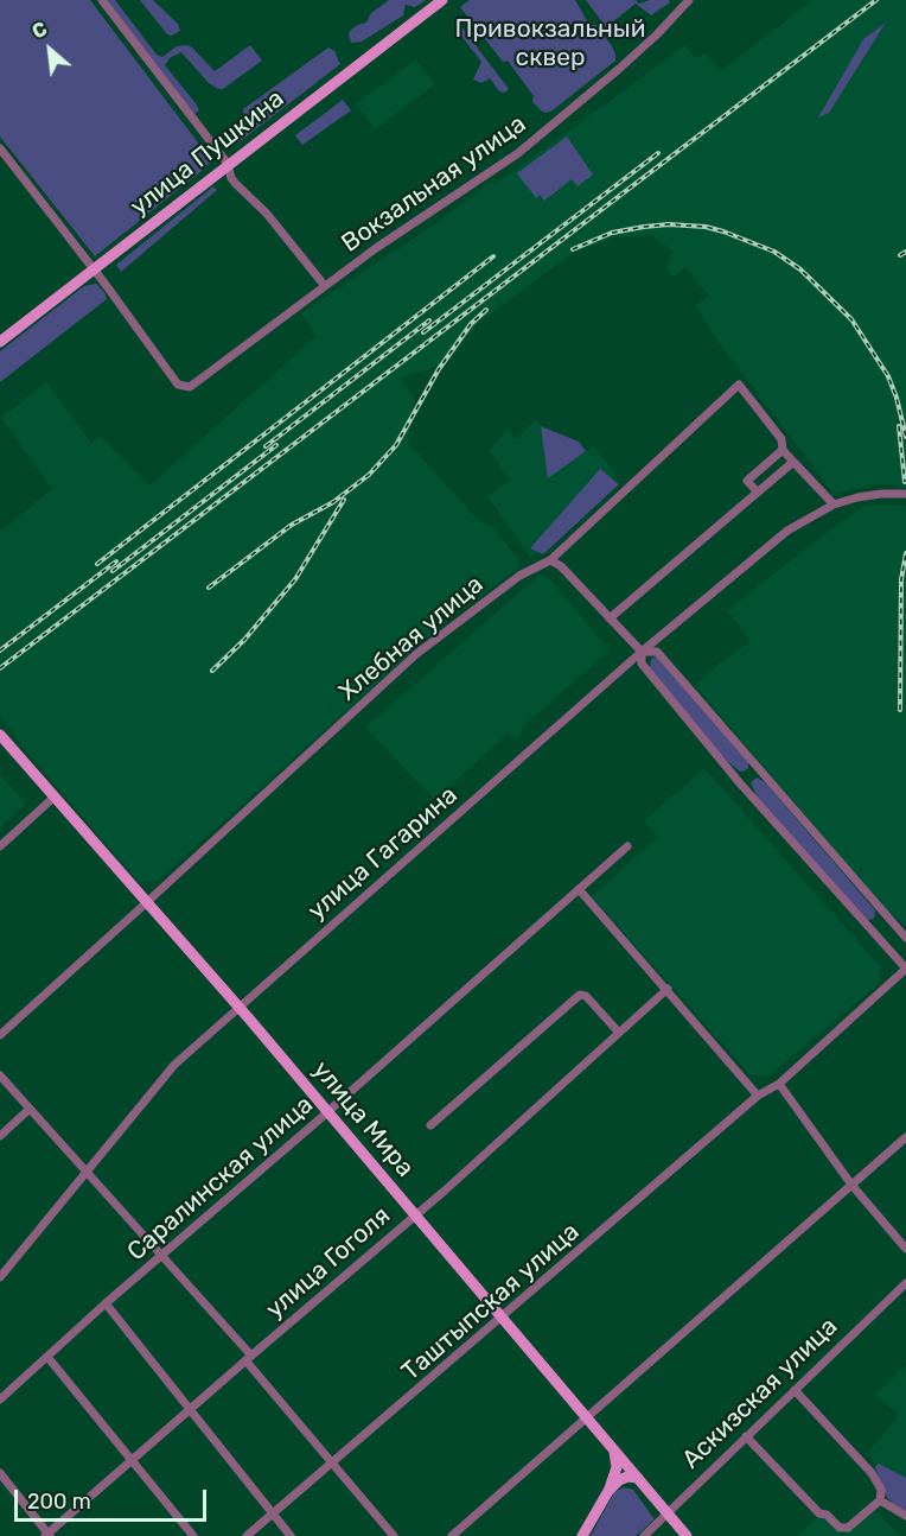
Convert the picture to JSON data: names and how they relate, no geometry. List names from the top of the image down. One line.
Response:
{"streets":{"main road":["улица Пушкина","улица Мира"],"street":["Вокзальная улица","Хлебная улица","улица Гагарина","Саралинская улица","улица Гоголя","Таштыпская улица","Аскизская улица"]},"crossings":[["улица Пушкина","Вокзальная улица"],["Хлебная улица","улица Гагарина"],["Хлебная улица","улица Мира"],["улица Гагарина","улица Мира"],["улица Мира","Саралинская улица"],["улица Мира","улица Гоголя"],["улица Мира","Таштыпская улица"],["улица Мира","Аскизская улица"]],"parks":["Привокзальный сквер"],"scale_bar":"200 m","north":"top left"}
